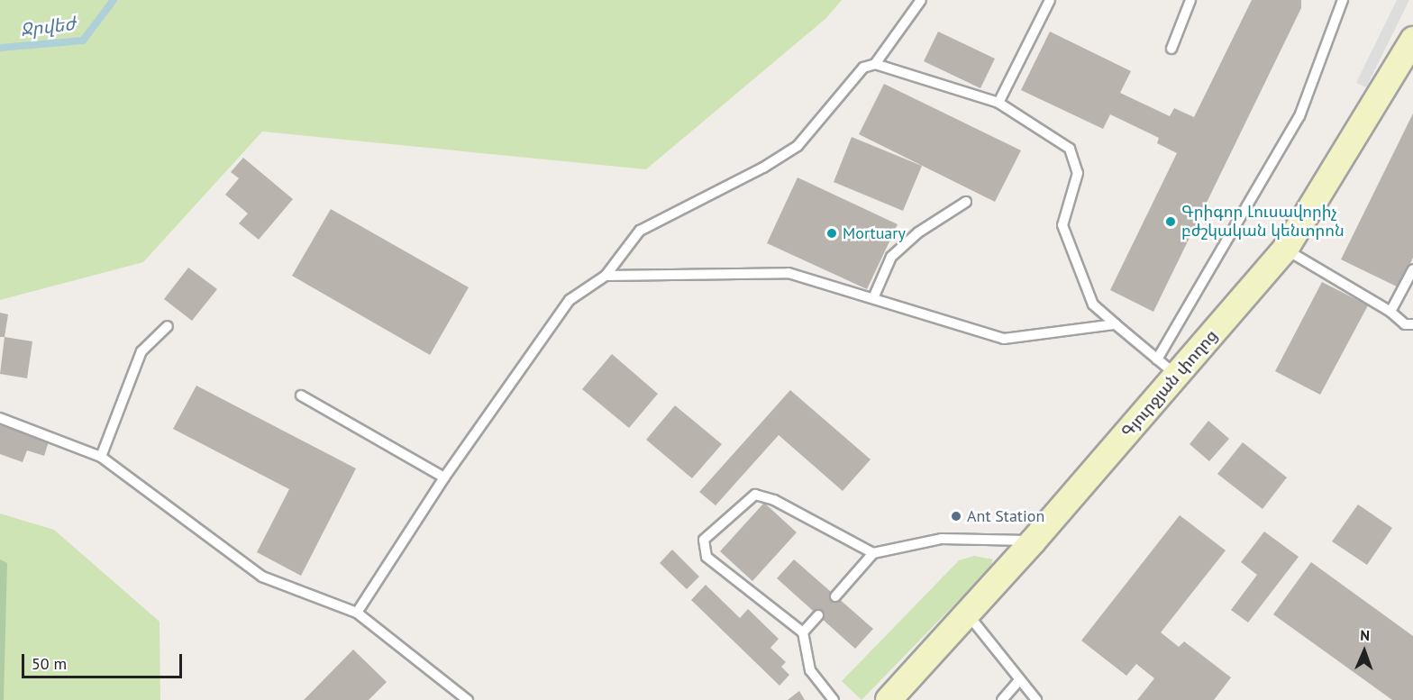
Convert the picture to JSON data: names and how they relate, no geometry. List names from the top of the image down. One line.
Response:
{"streets":{"main road":["Գյուրջյան փողոց"]},"water":["Ջրվեժ"],"places":["Գրիգոր Լուսավորիչ բժշկական կենտրոն","Mortuary","Ant Station"],"scale_bar":"50 m","north":"top"}
